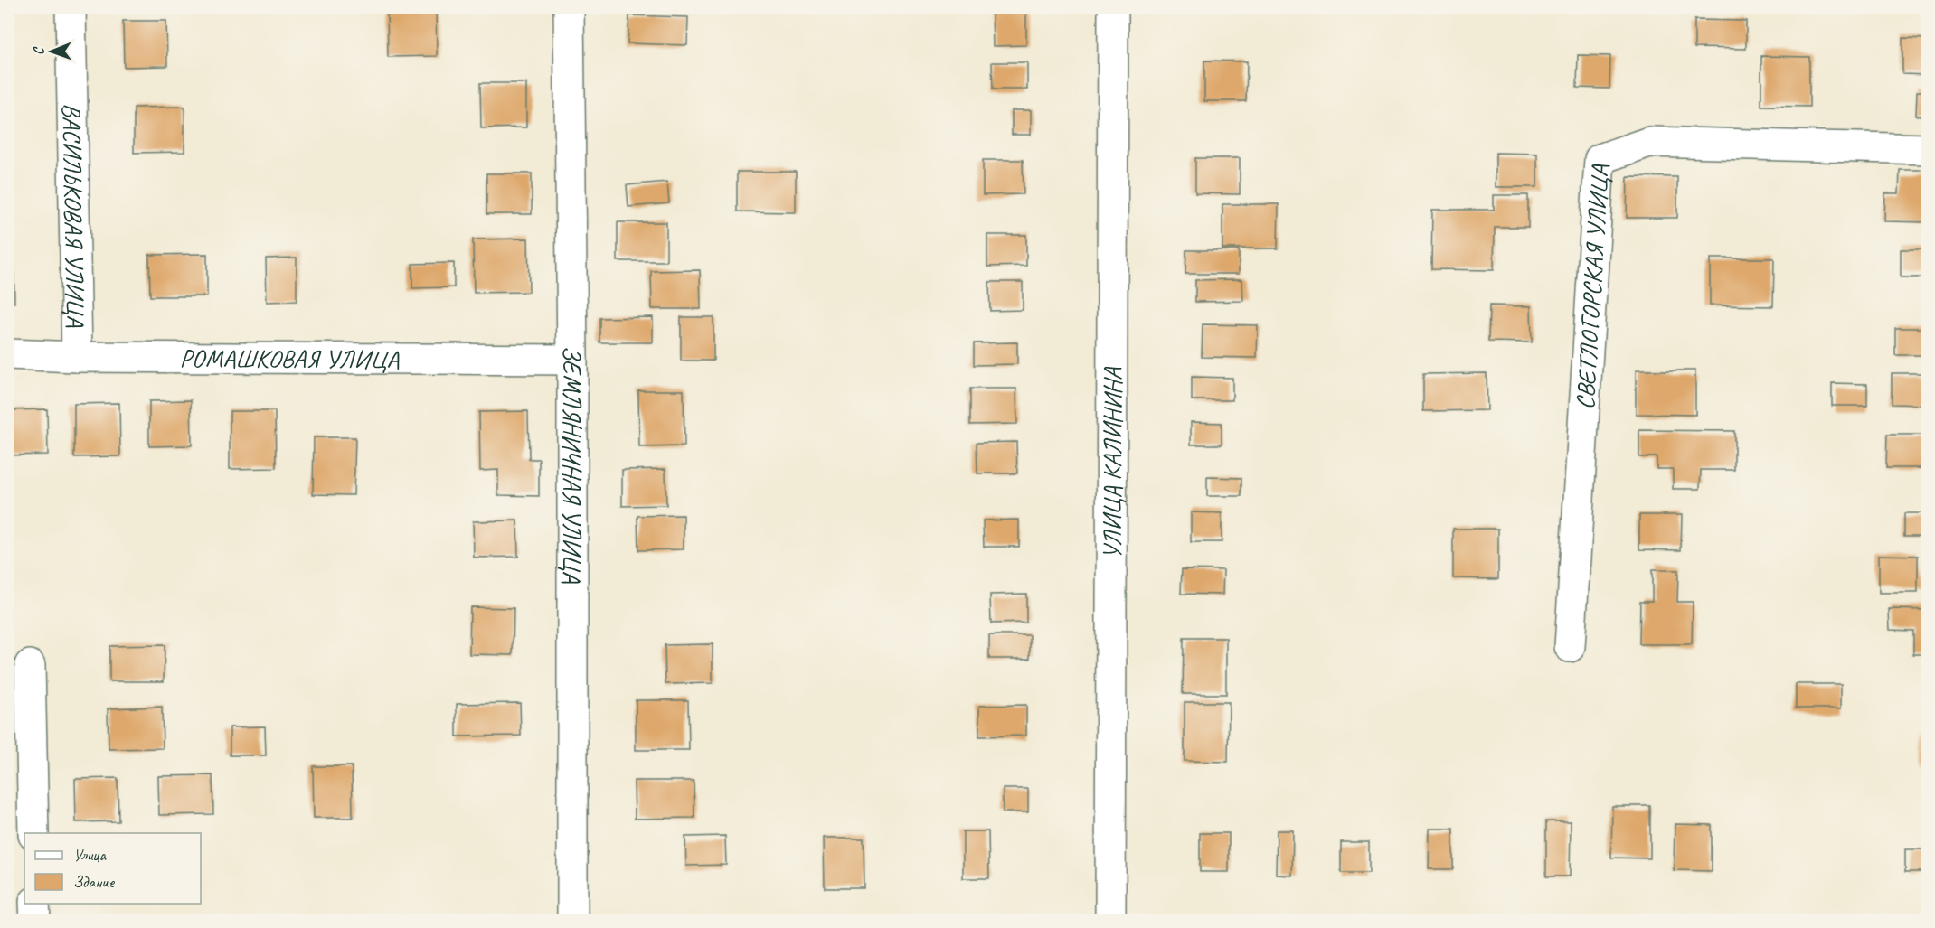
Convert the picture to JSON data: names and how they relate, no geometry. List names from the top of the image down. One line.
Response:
{"streets":{"street":["ВАСИЛЬКОВАЯ УЛИЦА","СВЕТЛОГОРСКАЯ УЛИЦА","РОМАШКОВАЯ УЛИЦА","ЗЕМЛЯНИЧНАЯ УЛИЦА","УЛИЦА КАЛИНИНА"]},"crossings":[["ВАСИЛЬКОВАЯ УЛИЦА","РОМАШКОВАЯ УЛИЦА"],["РОМАШКОВАЯ УЛИЦА","ЗЕМЛЯНИЧНАЯ УЛИЦА"]],"legend":["Улица","Здание"],"north":"left"}
